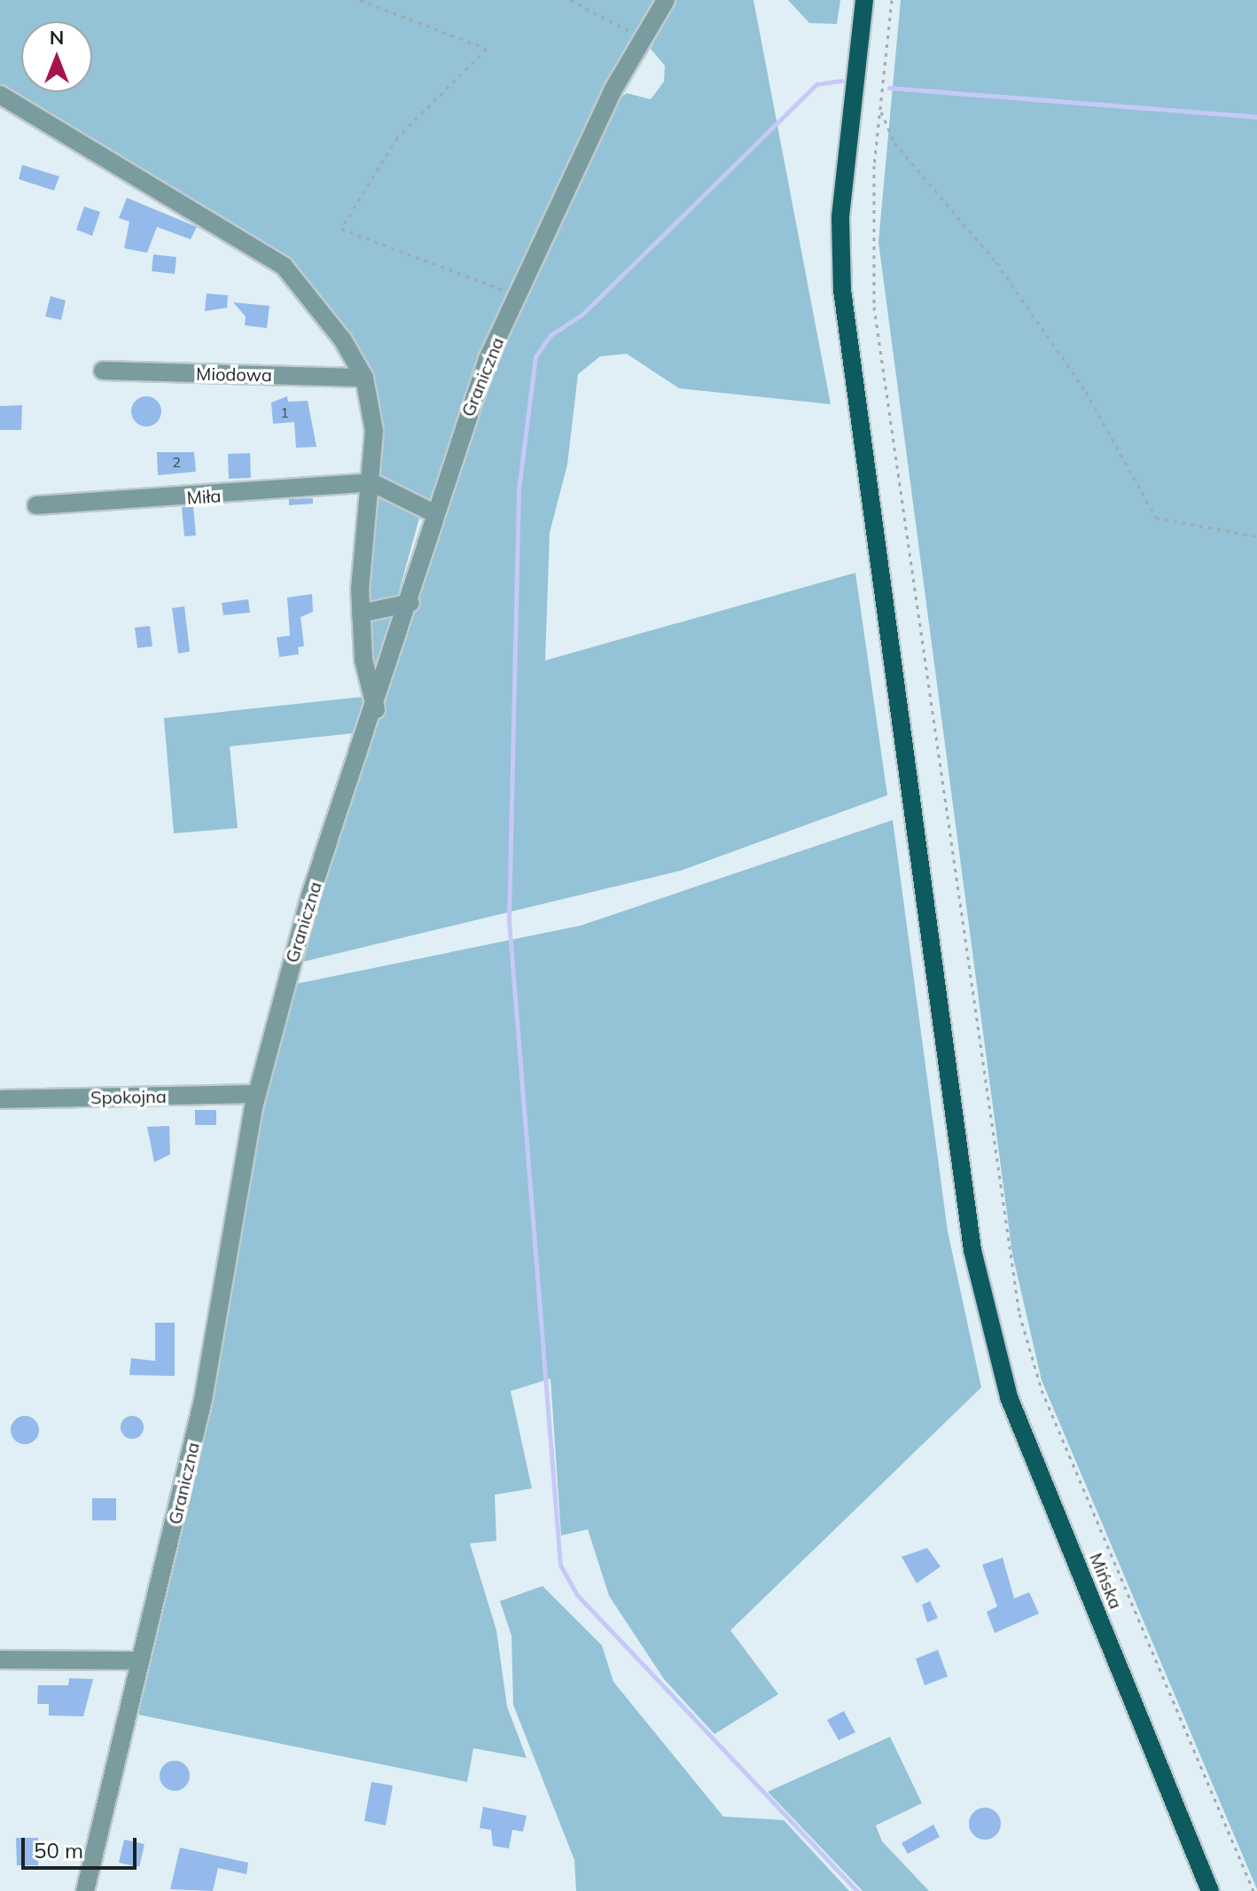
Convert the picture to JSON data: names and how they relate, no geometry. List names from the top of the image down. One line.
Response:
{"streets":{"main road":["Mińska"],"street":["Miodowa","Graniczna","Miła","Spokojna"]},"crossings":[["Graniczna","Spokojna"]],"house_numbers":["1","2"],"scale_bar":"50 m","north":"top"}
